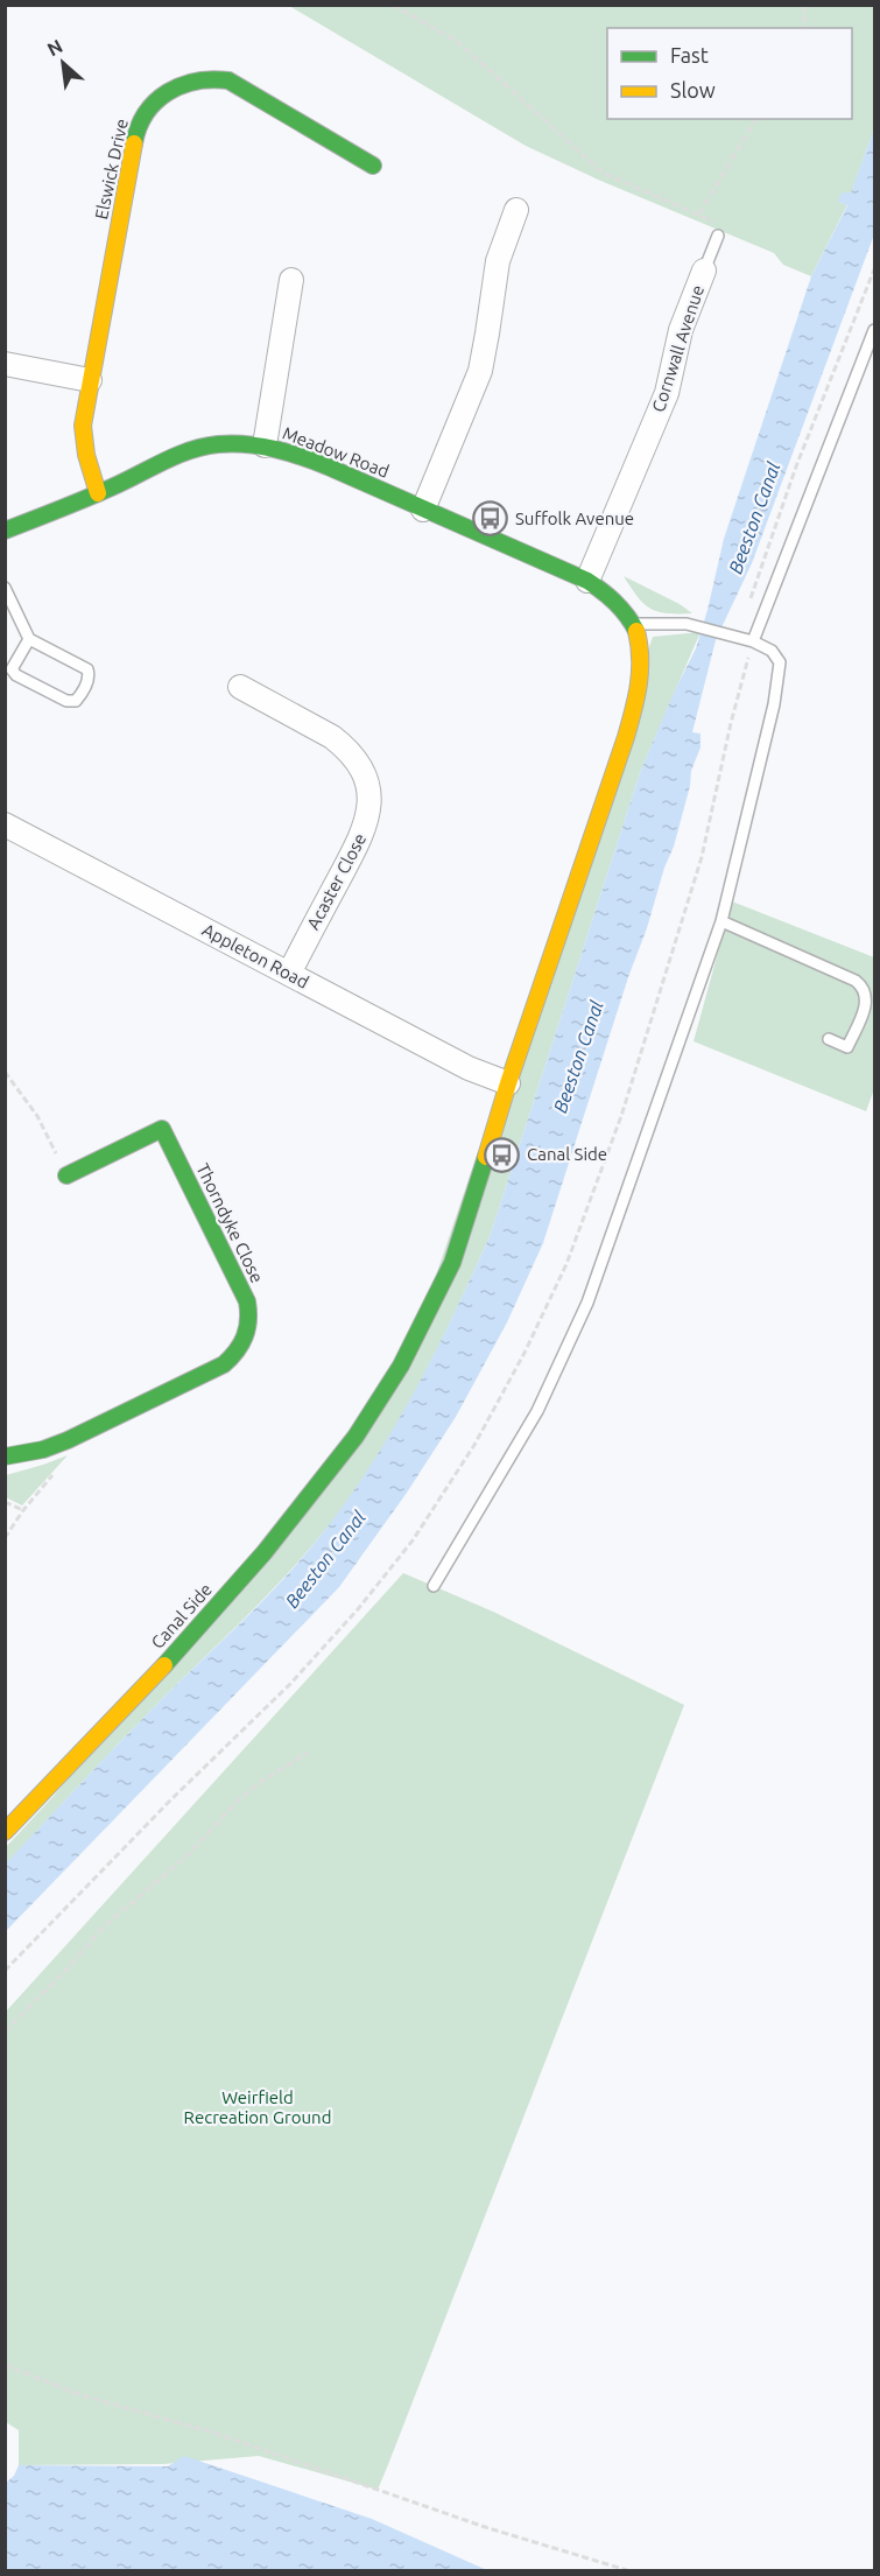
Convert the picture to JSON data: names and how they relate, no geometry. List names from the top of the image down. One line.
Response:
{"streets":{"street":["Elswick Drive","Cornwall Avenue","Meadow Road","Acaster Close","Appleton Road","Thorndyke Close","Canal Side"]},"crossings":[["Elswick Drive","Meadow Road"],["Cornwall Avenue","Meadow Road"],["Meadow Road","Canal Side"],["Acaster Close","Appleton Road"],["Appleton Road","Canal Side"]],"water":["Beeston Canal"],"parks":["Weirfield Recreation Ground"],"places":{"bus stop":["Suffolk Avenue","Canal Side"]},"legend":["Fast","Slow"],"north":"top left"}
